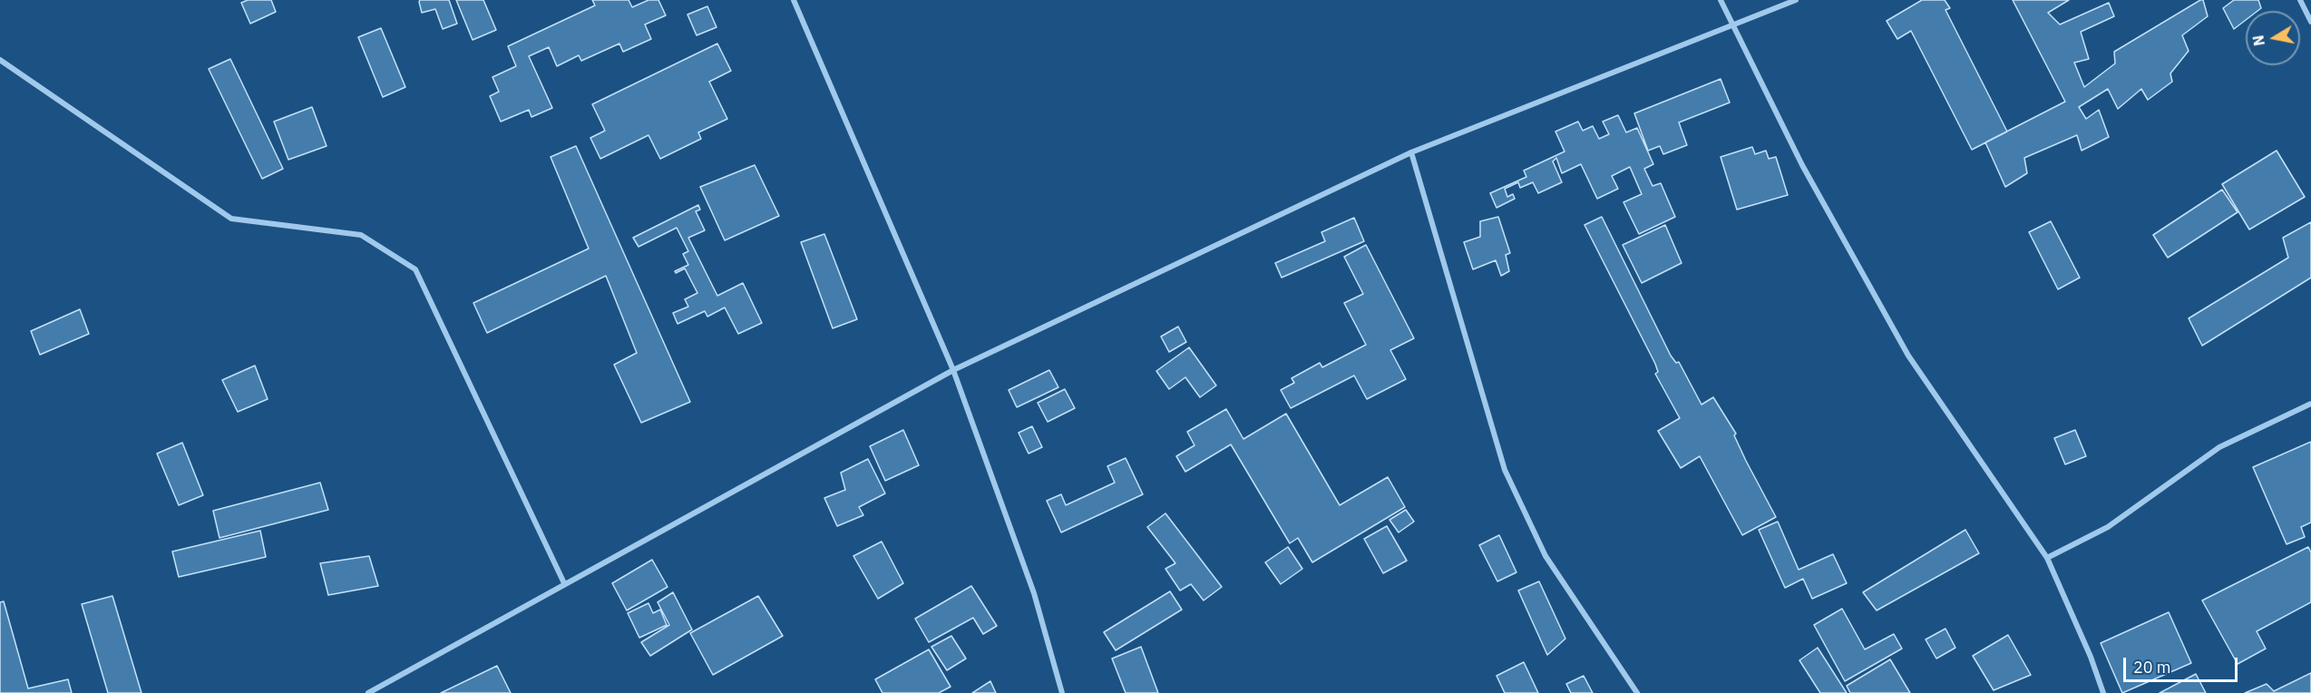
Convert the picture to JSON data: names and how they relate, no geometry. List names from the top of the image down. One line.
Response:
{"scale_bar":"20 m","north":"left"}
